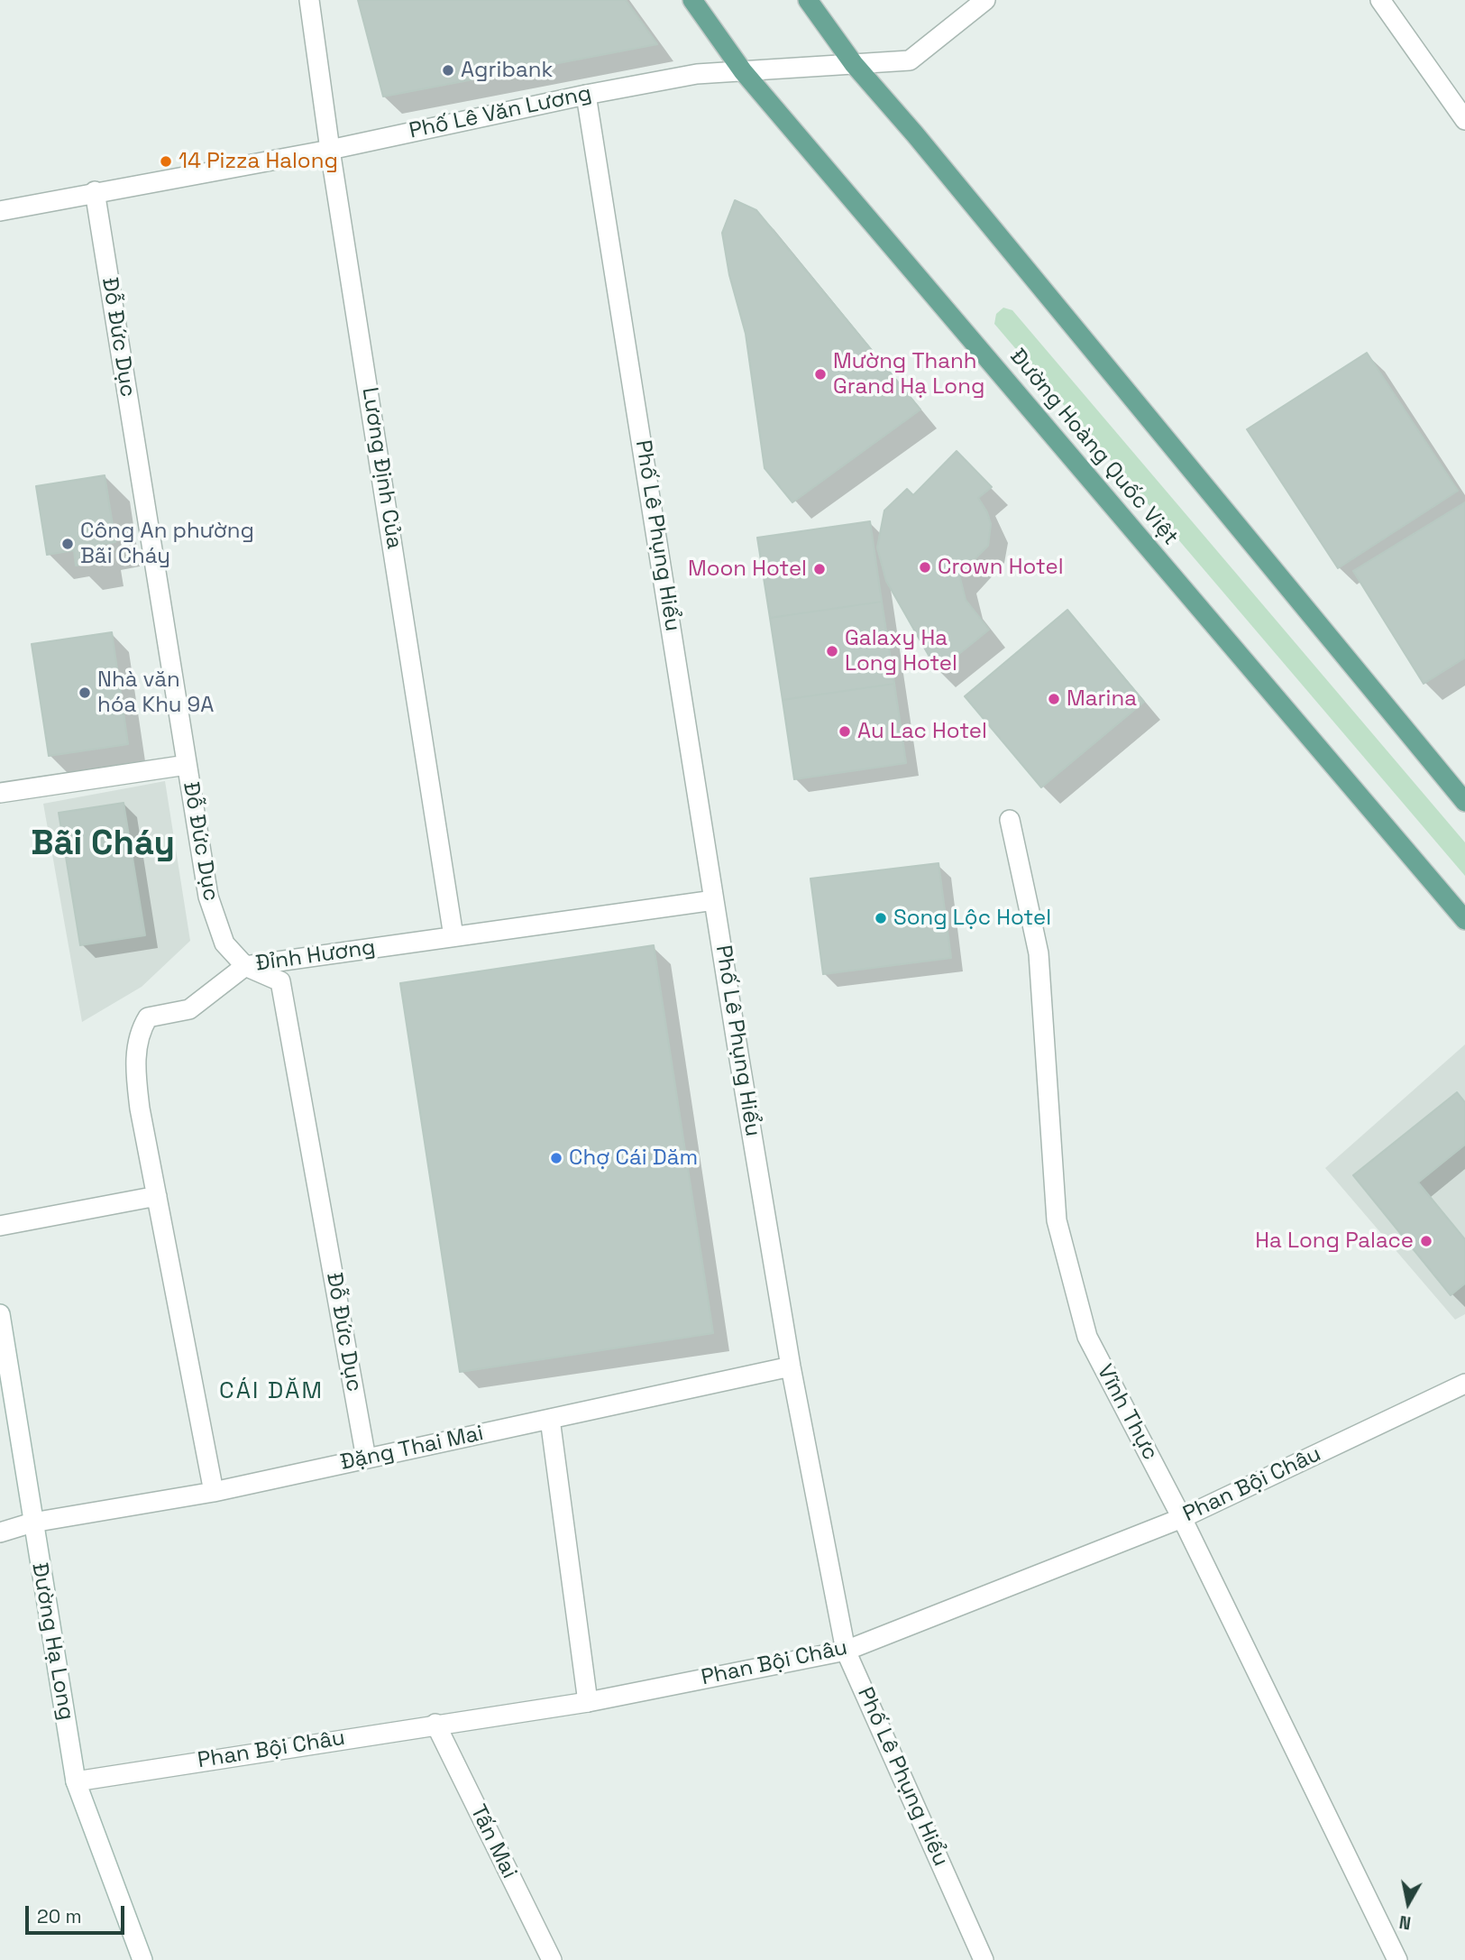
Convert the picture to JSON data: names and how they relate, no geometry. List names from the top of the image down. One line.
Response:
{"streets":{"main road":["Đường Hoàng Quốc Việt"],"street":["Phố Lê Văn Lương","Đỗ Đức Dục","Lương Định Của","Phố Lê Phụng Hiểu","Đỉnh Hương","Vĩnh Thực","Đặng Thai Mai","Phan Bội Châu","Đường Hạ Long","Tấn Mai"]},"crossings":[["Phố Lê Văn Lương","Đỗ Đức Dục"],["Phố Lê Văn Lương","Đường Hoàng Quốc Việt"],["Phố Lê Văn Lương","Lương Định Của"],["Phố Lê Văn Lương","Phố Lê Phụng Hiểu"],["Đỗ Đức Dục","Đỉnh Hương"],["Đỗ Đức Dục","Đặng Thai Mai"],["Lương Định Của","Đỉnh Hương"],["Phố Lê Phụng Hiểu","Đỉnh Hương"],["Phố Lê Phụng Hiểu","Đặng Thai Mai"],["Phố Lê Phụng Hiểu","Phan Bội Châu"],["Đỉnh Hương","Đặng Thai Mai"],["Vĩnh Thực","Phan Bội Châu"],["Đặng Thai Mai","Đường Hạ Long"],["Phan Bội Châu","Đường Hạ Long"],["Phan Bội Châu","Tấn Mai"]],"districts":["Bãi Cháy","CÁI DĂM"],"places":["Agribank","14 Pizza Halong","Mường Thanh Grand Hạ Long","Công An phường Bãi Cháy","Crown Hotel","Moon Hotel","Galaxy Ha Long Hotel","Nhà văn hóa Khu 9A","Marina","Au Lac Hotel","Song Lộc Hotel","Chợ Cái Dăm","Ha Long Palace"],"scale_bar":"20 m","north":"bottom"}
